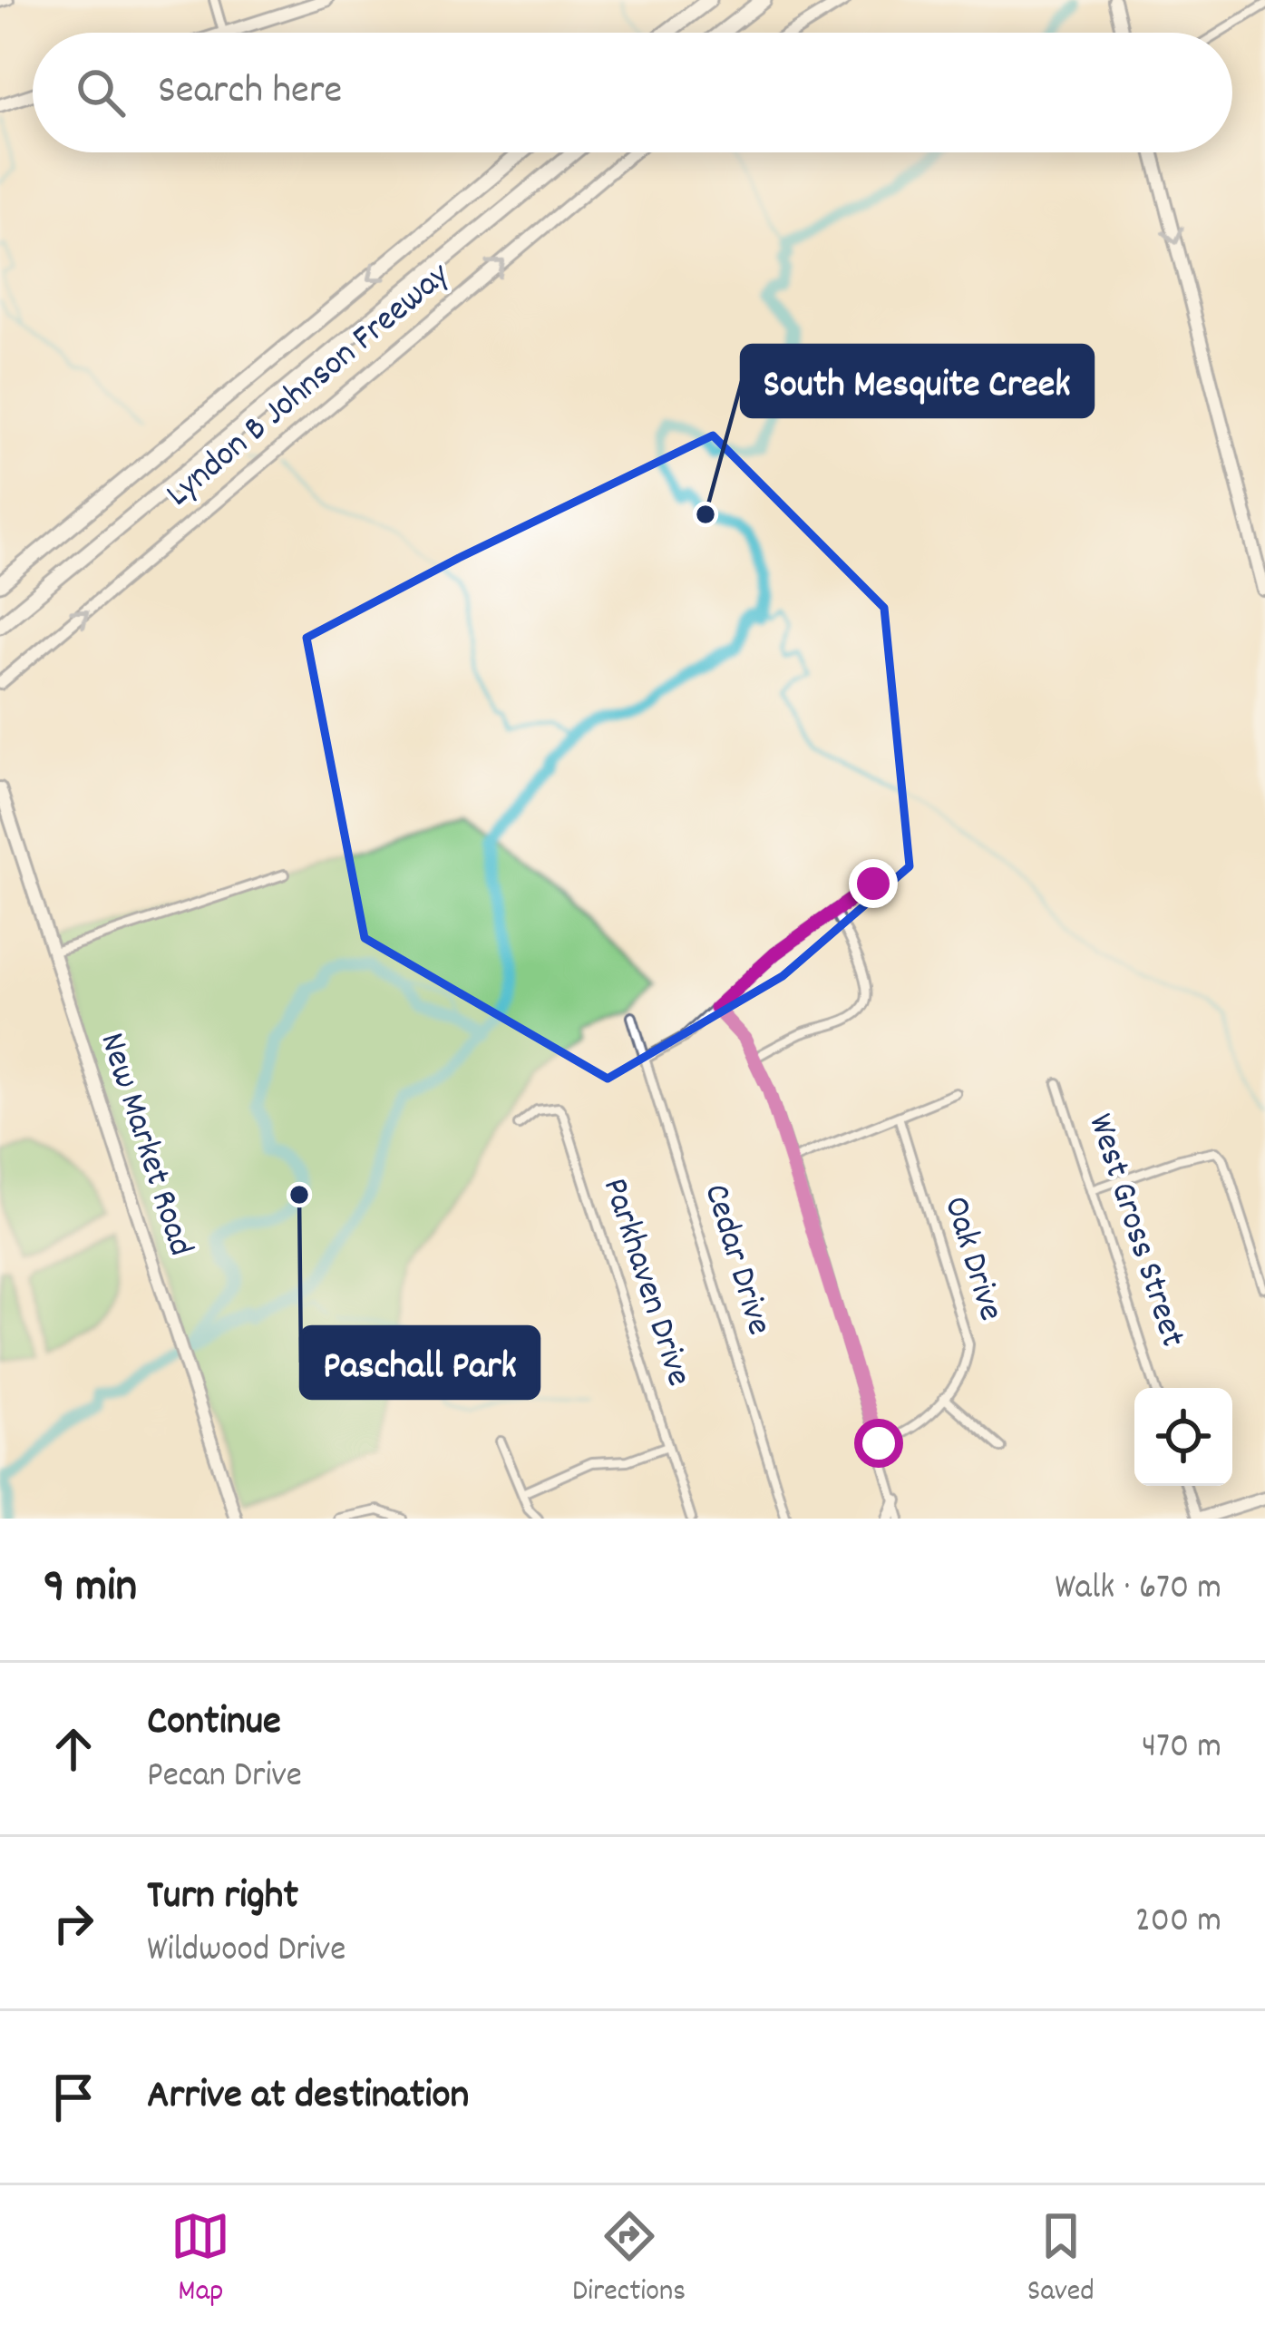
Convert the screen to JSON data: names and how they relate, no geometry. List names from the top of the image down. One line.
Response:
{"streets":{"highway":["Lyndon B Johnson Freeway"],"street":["New Market Road","West Gross Street","Oak Drive","Cedar Drive","Parkhaven Drive"]},"places":["South Mesquite Creek","Paschall Park"],"page":{"search":"Search here","heading":["9 min","Walk · 670 m"],"list":[["Continue","Pecan Drive","470 m"],["Turn right","Wildwood Drive","200 m"],"Arrive at destination"],"nav":["Map","Directions","Saved"]}}
